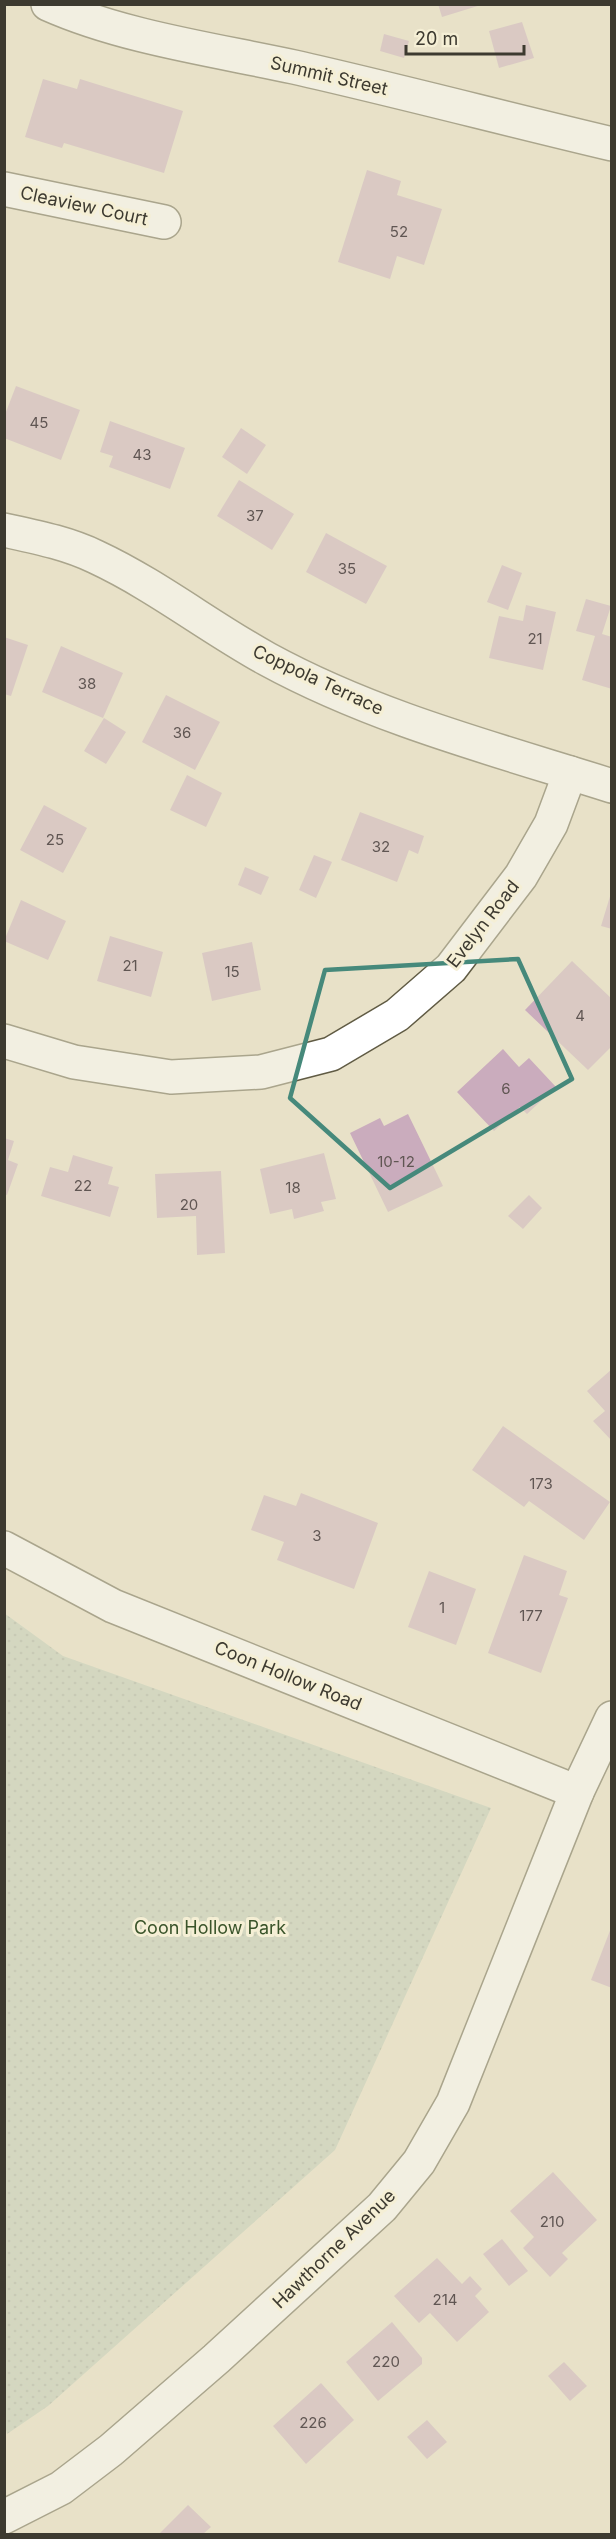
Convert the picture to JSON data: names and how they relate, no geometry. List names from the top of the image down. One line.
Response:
{"streets":{"street":["Summit Street","Cleaview Court","Coppola Terrace","Evelyn Road","Coon Hollow Road","Hawthorne Avenue"]},"crossings":[["Coppola Terrace","Evelyn Road"],["Coon Hollow Road","Hawthorne Avenue"]],"parks":["Coon Hollow Park"],"house_numbers":["52","45","43","37","35","21","38","36","25","32","21","15","4","6","10-12","22","18","20","173","3","1","177","210","214","220","226"],"scale_bar":"20 m"}
